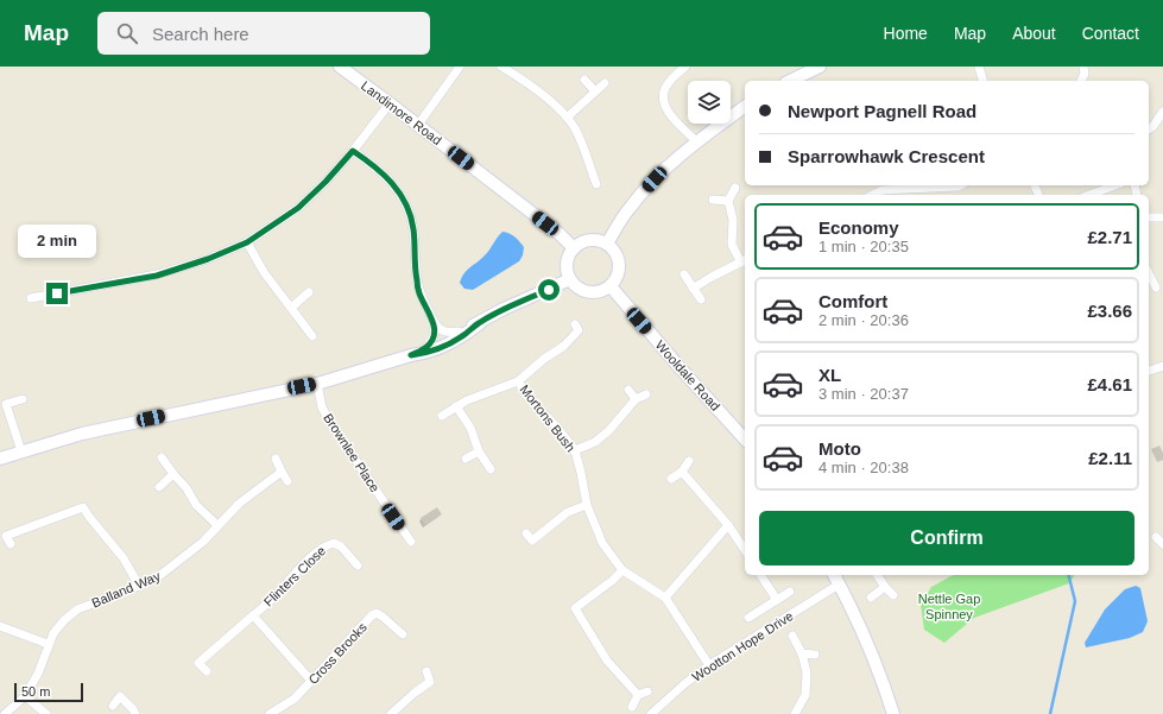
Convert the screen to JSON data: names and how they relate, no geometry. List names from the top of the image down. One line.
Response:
{"streets":{"main road":["Landimore Road","Wooldale Road"],"street":["Mortons Bush","Brownlee Place","Flinters Close","Balland Way","Wootton Hope Drive","Cross Brooks"]},"crossings":[["Landimore Road","Wooldale Road"],["Mortons Bush","Wootton Hope Drive"],["Flinters Close","Cross Brooks"]],"parks":["Nettle Gap Spinney"],"scale_bar":"50 m","page":{"header":"Map","search":"Search here","nav":["Home","Map","About","Contact"],"banner":["Newport Pagnell Road","Sparrowhawk Crescent"],"list":[{"name":"Economy","note":"1 min · 20:35","value":"£2.71"},{"name":"Comfort","note":"2 min · 20:36","value":"£3.66"},{"name":"XL","note":"3 min · 20:37","value":"£4.61"},{"name":"Moto","note":"4 min · 20:38","value":"£2.11"}],"bubble":"2 min","buttons":"Confirm","scale":"50 m"}}
